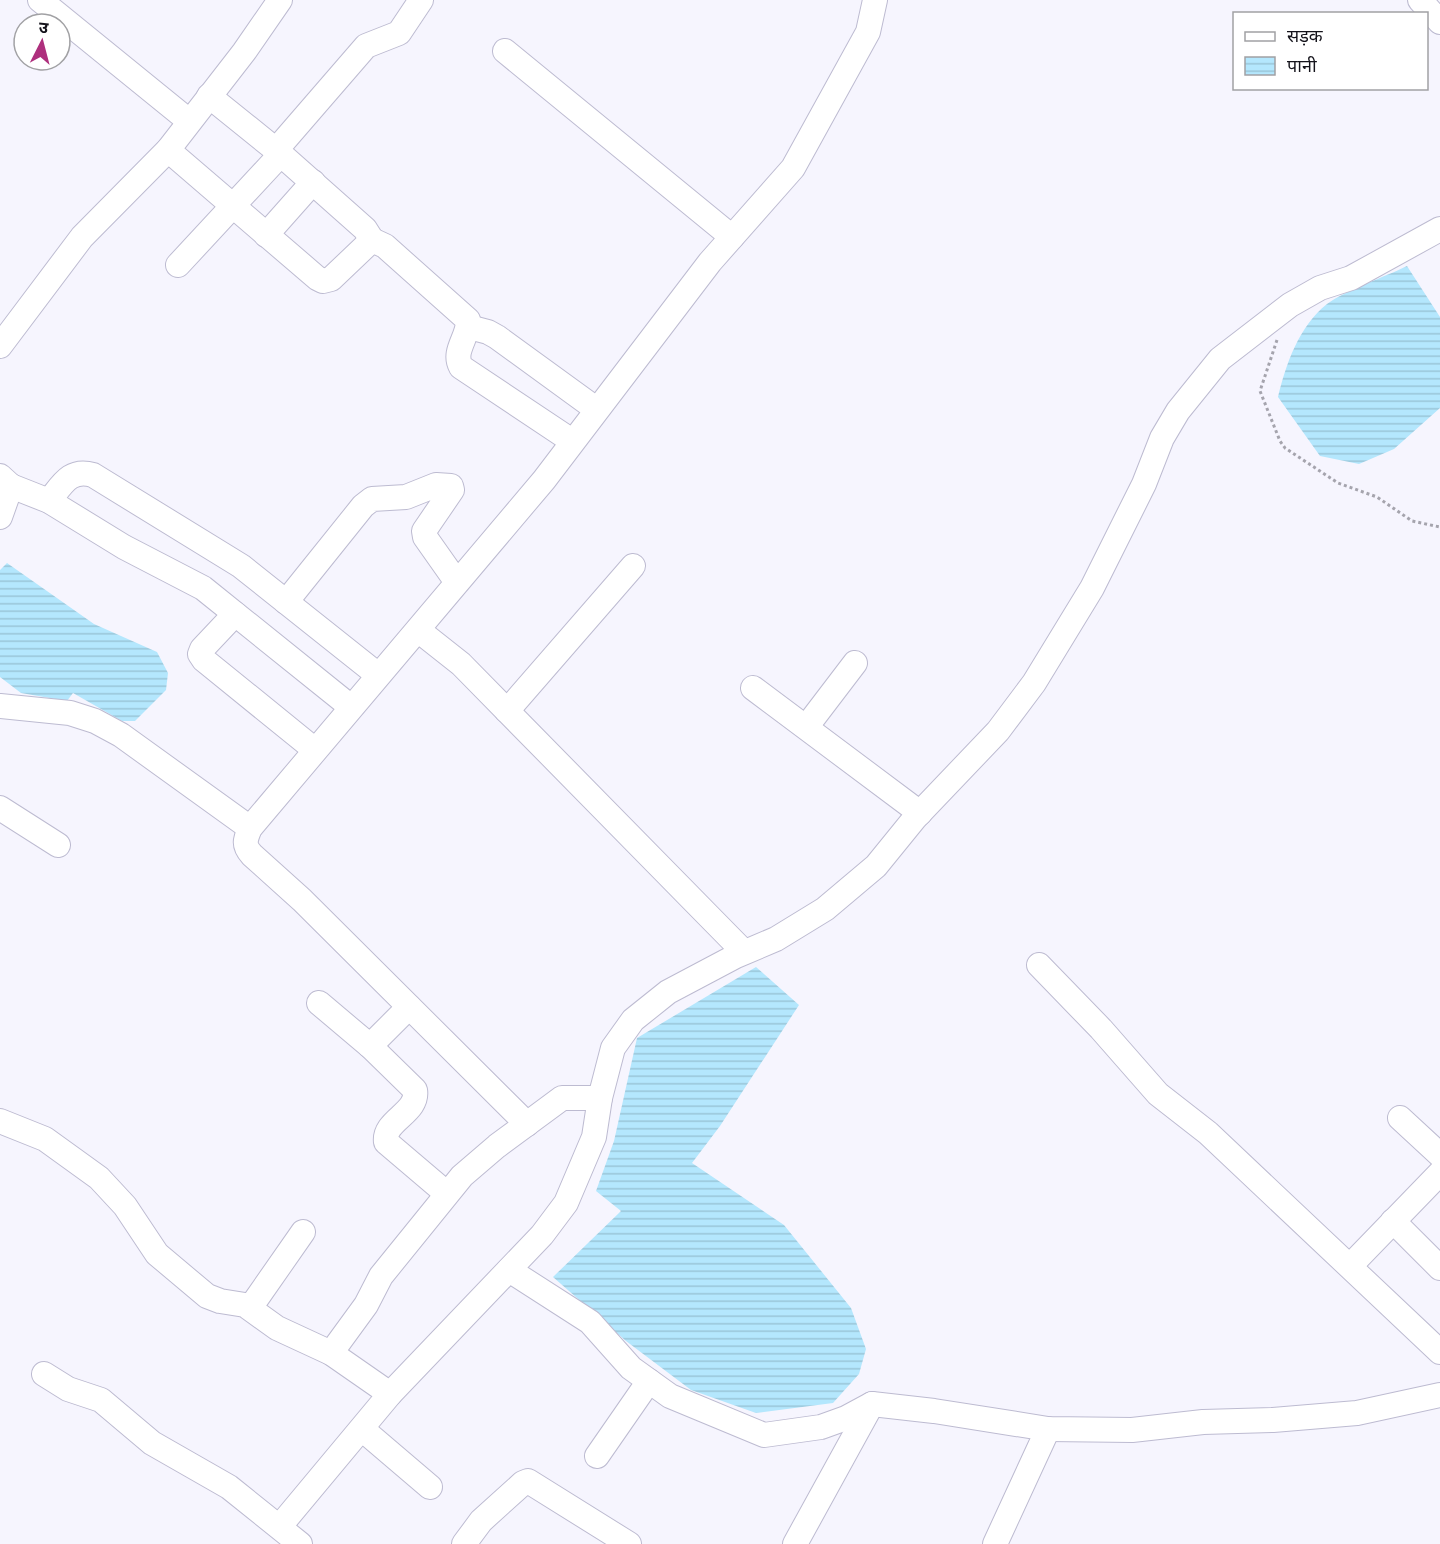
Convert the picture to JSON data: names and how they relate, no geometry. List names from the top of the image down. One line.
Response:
{"legend":["सड़क","पानी"],"north":"top"}
